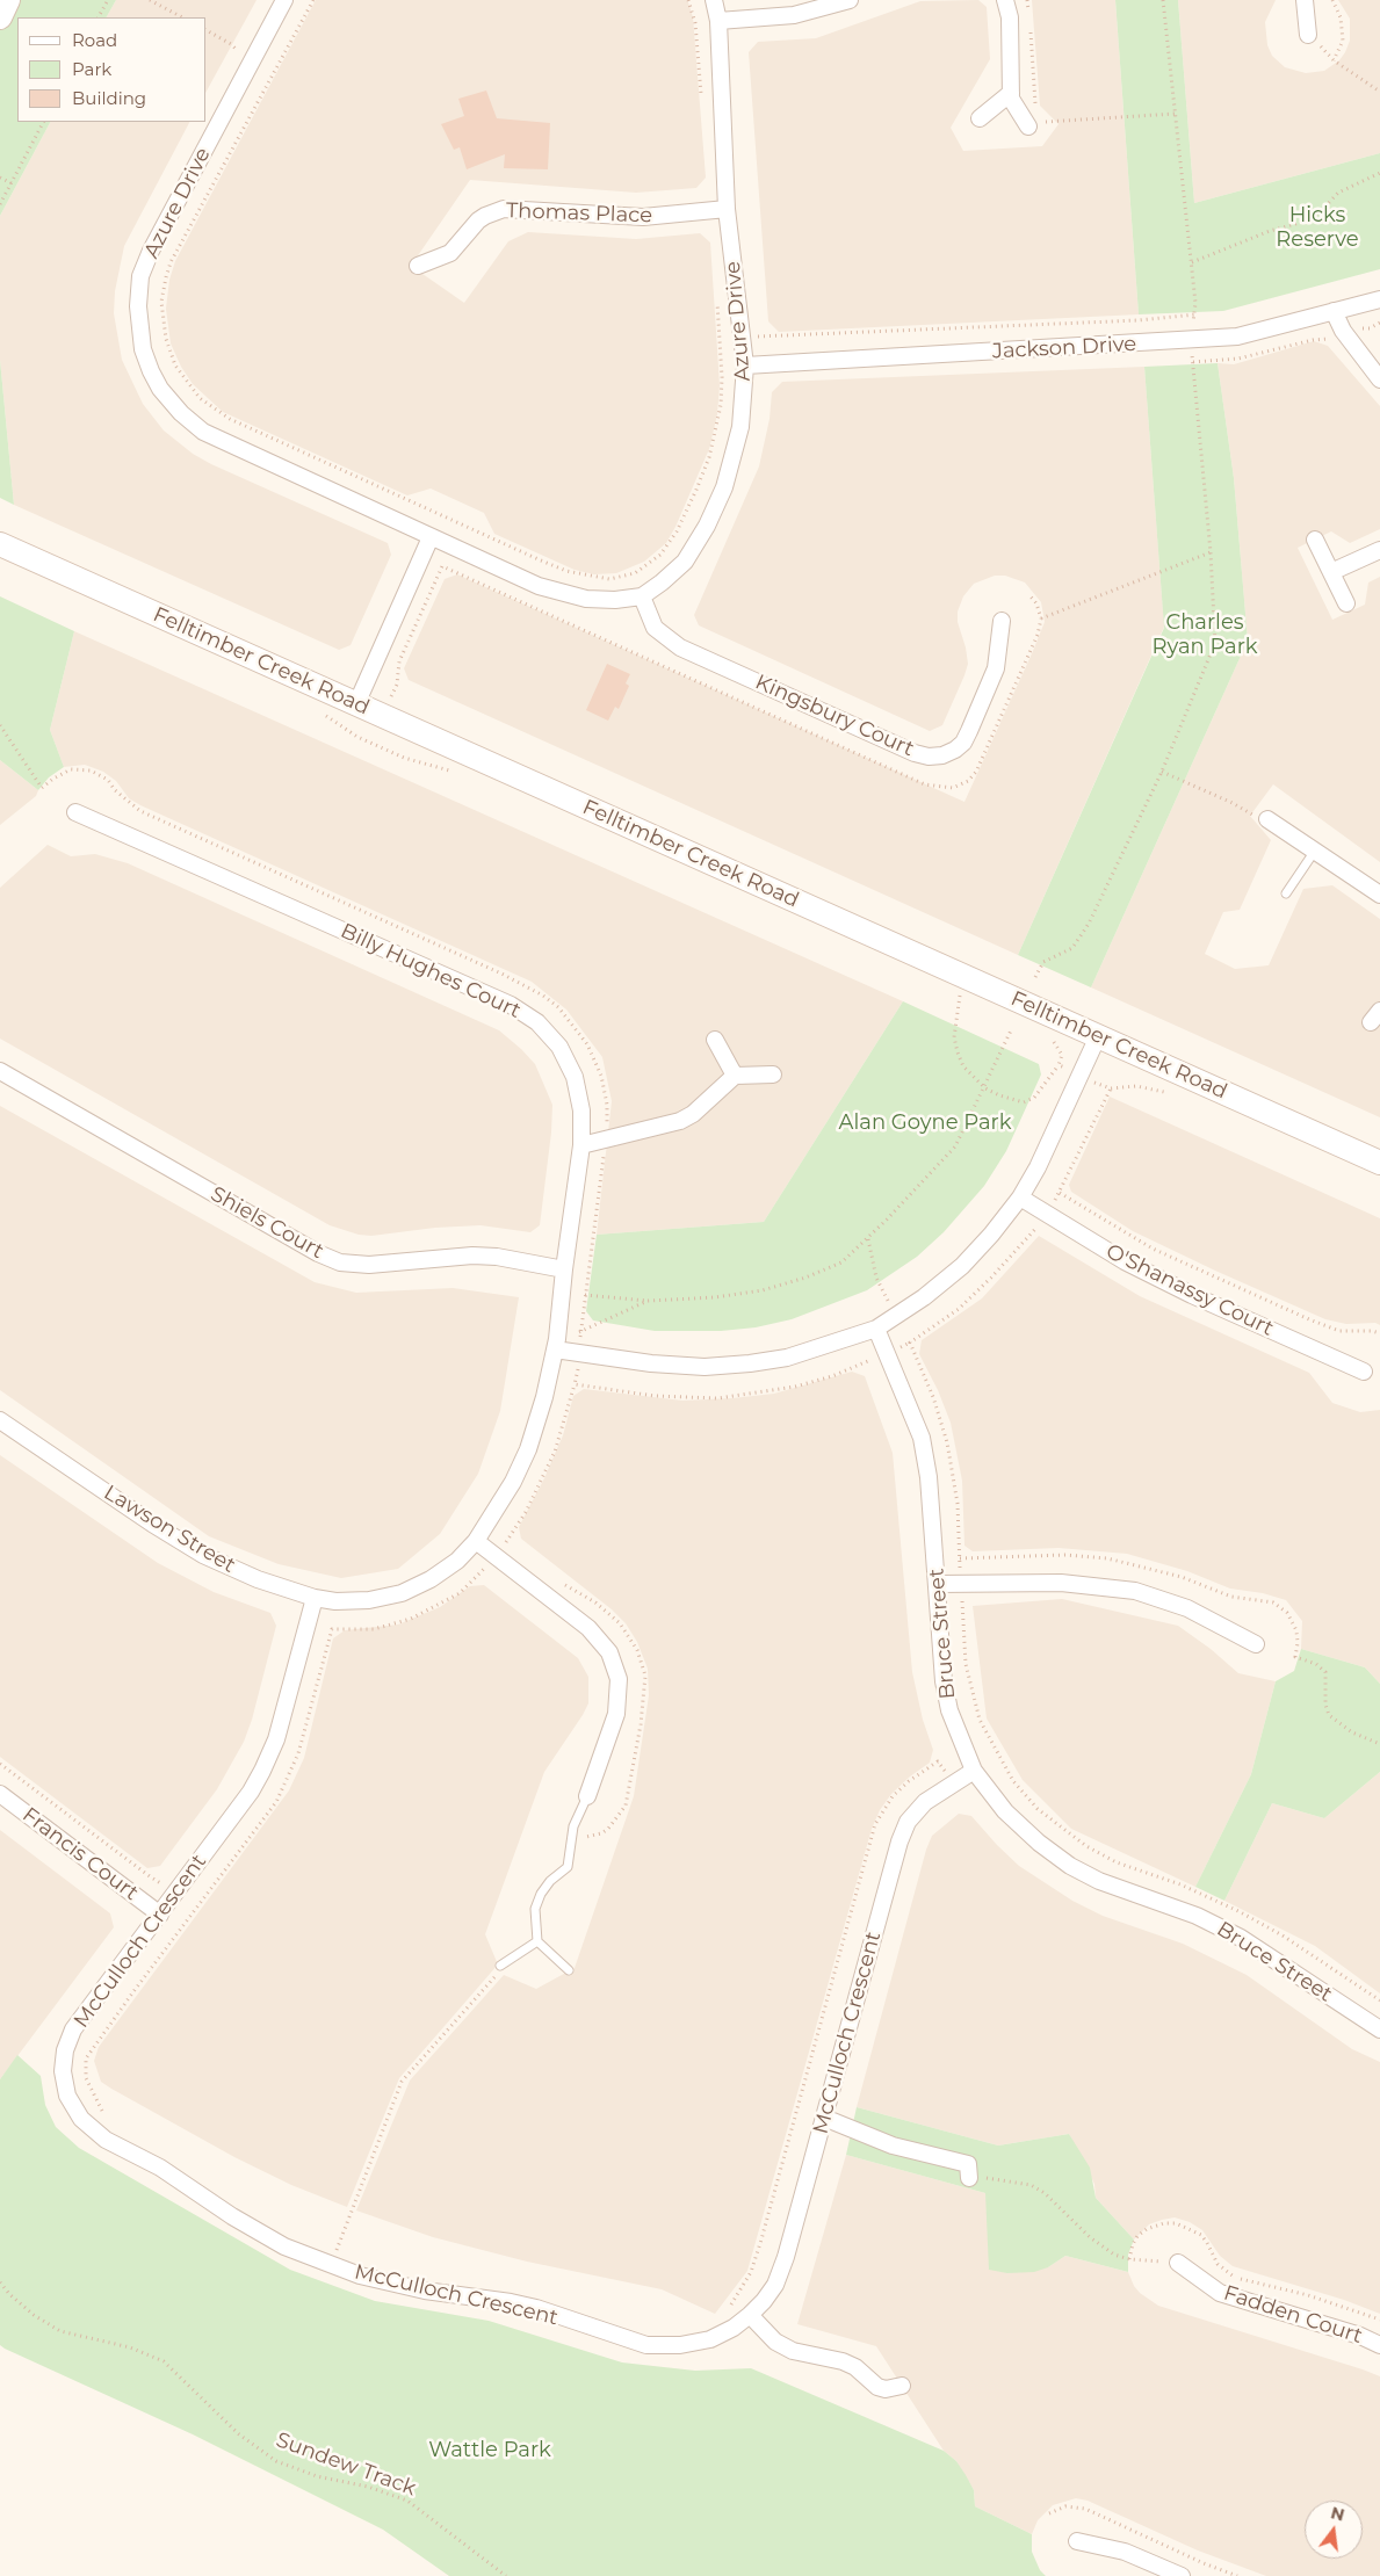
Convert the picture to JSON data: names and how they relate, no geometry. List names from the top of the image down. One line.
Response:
{"streets":{"main road":["Felltimber Creek Road"],"street":["Azure Drive","Thomas Place","Jackson Drive","Kingsbury Court","Billy Hughes Court","Shiels Court","O'Shanassy Court","Lawson Street","Bruce Street","Francis Court","McCulloch Crescent","Fadden Court"],"path":["Sundew Track"]},"crossings":[["Azure Drive","Thomas Place"],["Azure Drive","Jackson Drive"],["Azure Drive","Kingsbury Court"],["Billy Hughes Court","Shiels Court"],["Billy Hughes Court","Lawson Street"],["Lawson Street","McCulloch Crescent"],["Bruce Street","McCulloch Crescent"],["Francis Court","McCulloch Crescent"]],"parks":["Hicks Reserve","Charles Ryan Park","Alan Goyne Park","Wattle Park"],"legend":["Road","Park","Building"],"north":"top"}
